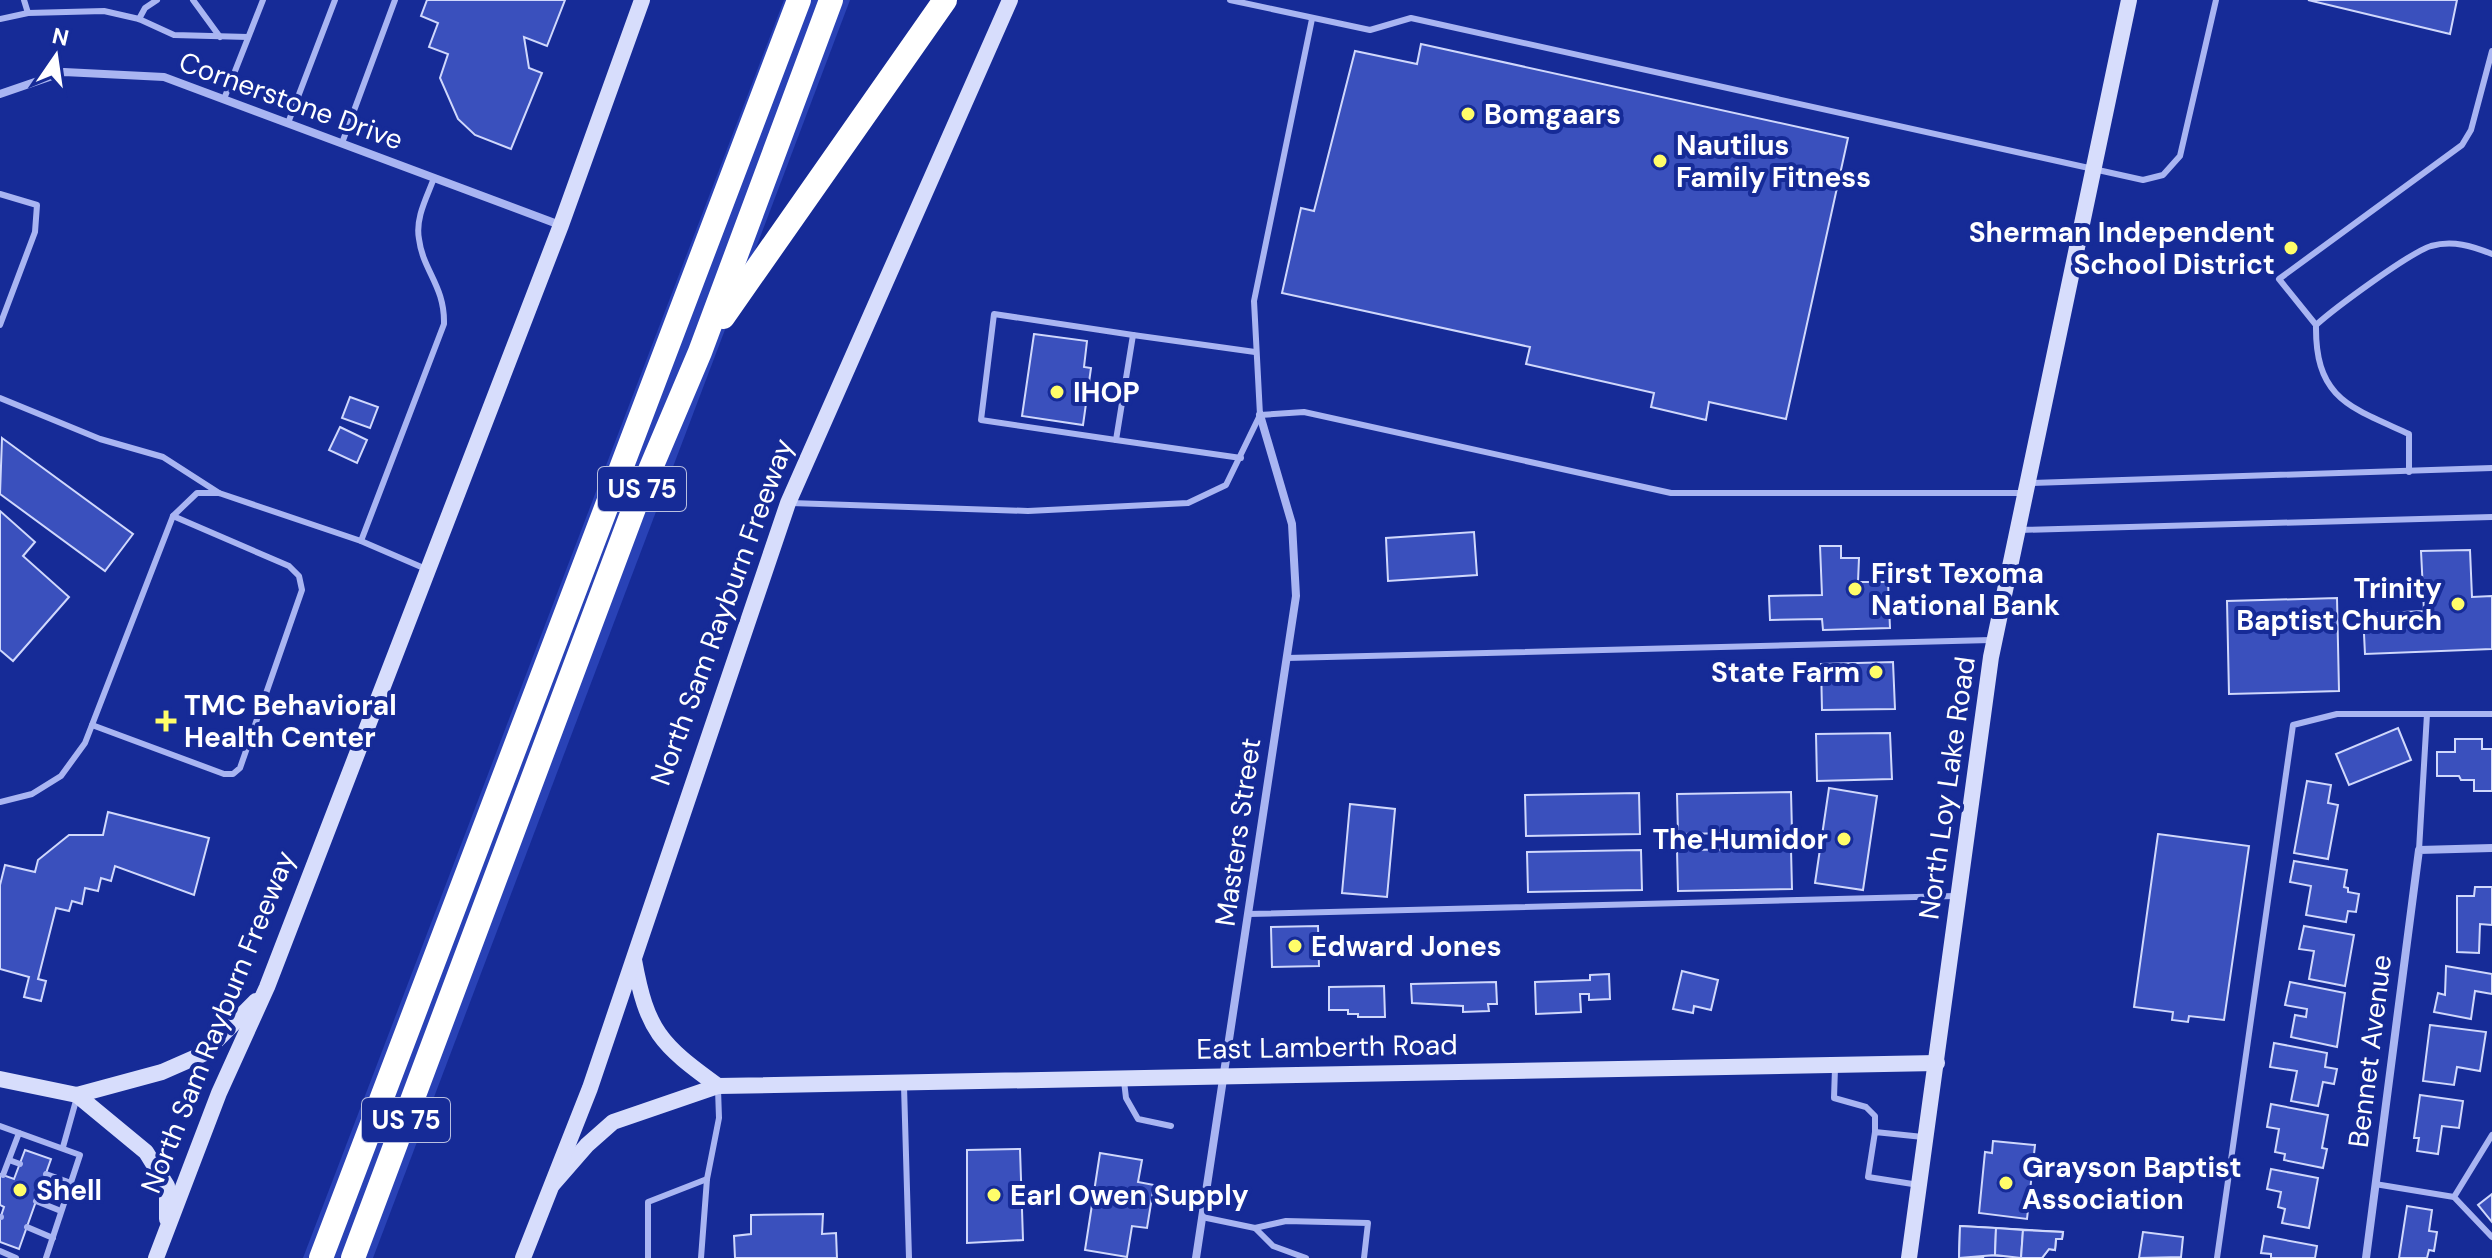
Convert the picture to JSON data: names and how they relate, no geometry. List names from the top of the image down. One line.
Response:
{"streets":{"highway":["US 75"],"main road":["North Sam Rayburn Freeway","North Loy Lake Road","East Lamberth Road"],"street":["Cornerstone Drive","Masters Street","Bennet Avenue"]},"crossings":[["Cornerstone Drive","North Sam Rayburn Freeway"],["North Sam Rayburn Freeway","East Lamberth Road"],["North Loy Lake Road","East Lamberth Road"],["Masters Street","East Lamberth Road"]],"places":{"other":["Bomgaars","Nautilus Family Fitness","Sherman Independent School District","IHOP","First Texoma National Bank","Trinity Baptist Church","State Farm","The Humidor","Edward Jones","Grayson Baptist Association","Shell","Earl Owen Supply"],"health":["TMC Behavioral Health Center"]},"north":"top"}
